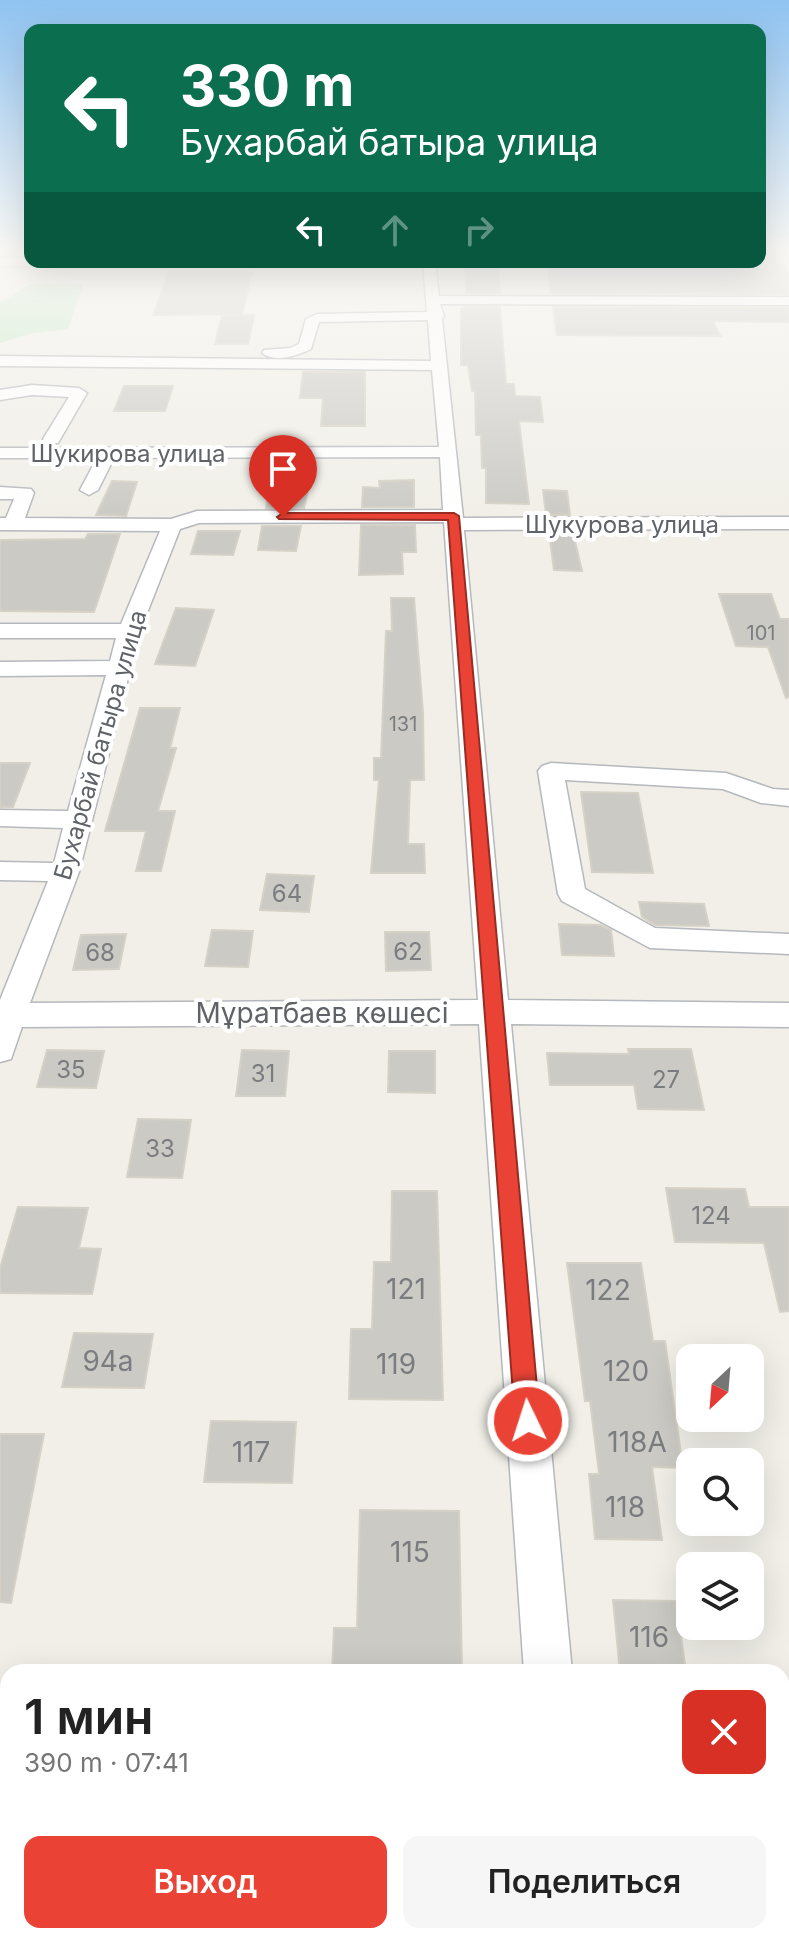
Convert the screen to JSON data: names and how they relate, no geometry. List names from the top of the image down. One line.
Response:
{"streets":{"street":["Шукирова улица","Шукурова улица","Бухарбай батыра улица","Мұратбаев көшесі"]},"crossings":[["Бухарбай батыра улица","Мұратбаев көшесі"]],"house_numbers":["101","131","64","62","68","35","31","27","33","124","121","122","94а","119","120","118А","117","118","115","116"],"north":"bottom left","page":{"turn":["330 m","Бухарбай батыра улица"],"heading":["1 мин","390 m · 07:41"],"buttons":["Выход","Поделиться"]}}
